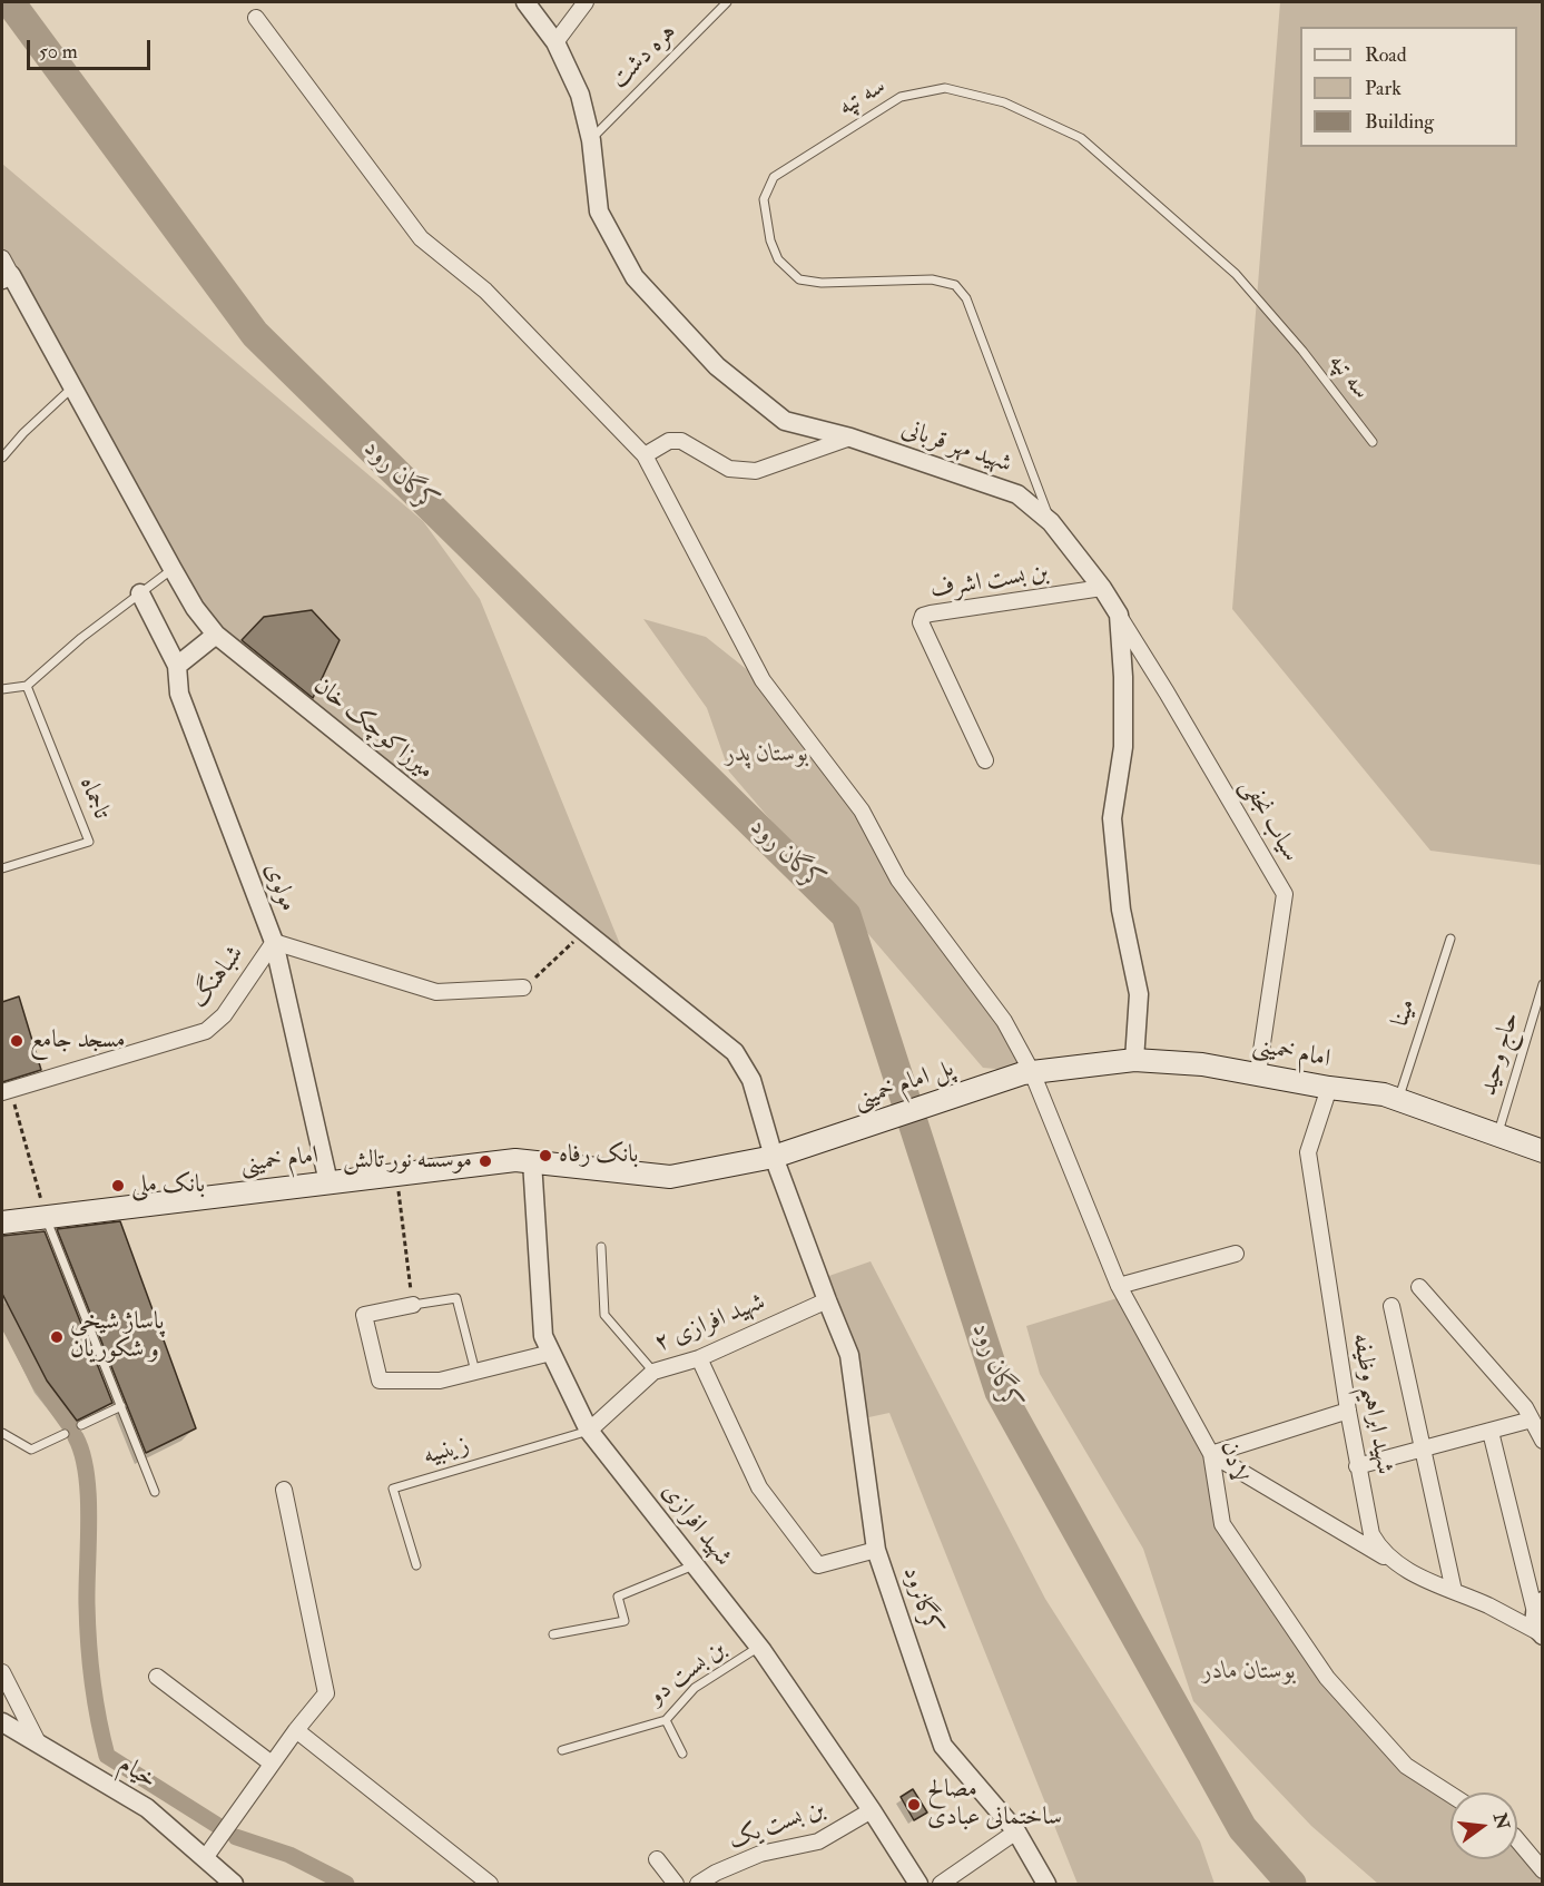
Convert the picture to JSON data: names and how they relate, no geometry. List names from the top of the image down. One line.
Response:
{"streets":{"main road":["امام خمینی","پل امام خمینی"],"street":["شهید مهر قربانی","بن بست اشرف","میرزاکوچک خان","سیاب نجفی","مولوی","شباهنگ","شهید افرازی ۲","شهید ابراهیم وظیفه","لادن","شهید افرازی","کرگانرود","خیام","بن بست یک"],"lane":["هره دشت","سه تپه","تاجماه","مینا","حاج وحید","زینبیه","بن بست دو"]},"crossings":[["هره دشت","شهید مهر قربانی"],["سه تپه","شهید مهر قربانی"],["شهید مهر قربانی","بن بست اشرف"],["شهید مهر قربانی","سیاب نجفی"],["شهید مهر قربانی","امام خمینی"],["میرزاکوچک خان","امام خمینی"],["میرزاکوچک خان","کرگانرود"],["سیاب نجفی","امام خمینی"],["مولوی","شباهنگ"],["مولوی","امام خمینی"],["مینا","امام خمینی"],["امام خمینی","حاج وحید"],["امام خمینی","پل امام خمینی"],["امام خمینی","شهید ابراهیم وظیفه"],["امام خمینی","لادن"],["امام خمینی","شهید افرازی"],["امام خمینی","کرگانرود"],["پل امام خمینی","لادن"],["شهید افرازی ۲","زینبیه"],["شهید افرازی ۲","شهید افرازی"],["شهید افرازی ۲","کرگانرود"],["زینبیه","شهید افرازی"],["شهید افرازی","بن بست دو"],["شهید افرازی","بن بست یک"]],"water":["کرگان رود"],"parks":["بوستان پدر","بوستان مادر"],"places":["مسجد جامع","بانک رفاه","موسسه نور تالش","بانک ملی","پاساژ شیخی و شکوریان","مصالح ساختمانی عبادی"],"legend":["Road","Park","Building"],"scale_bar":"50 m","north":"right"}
